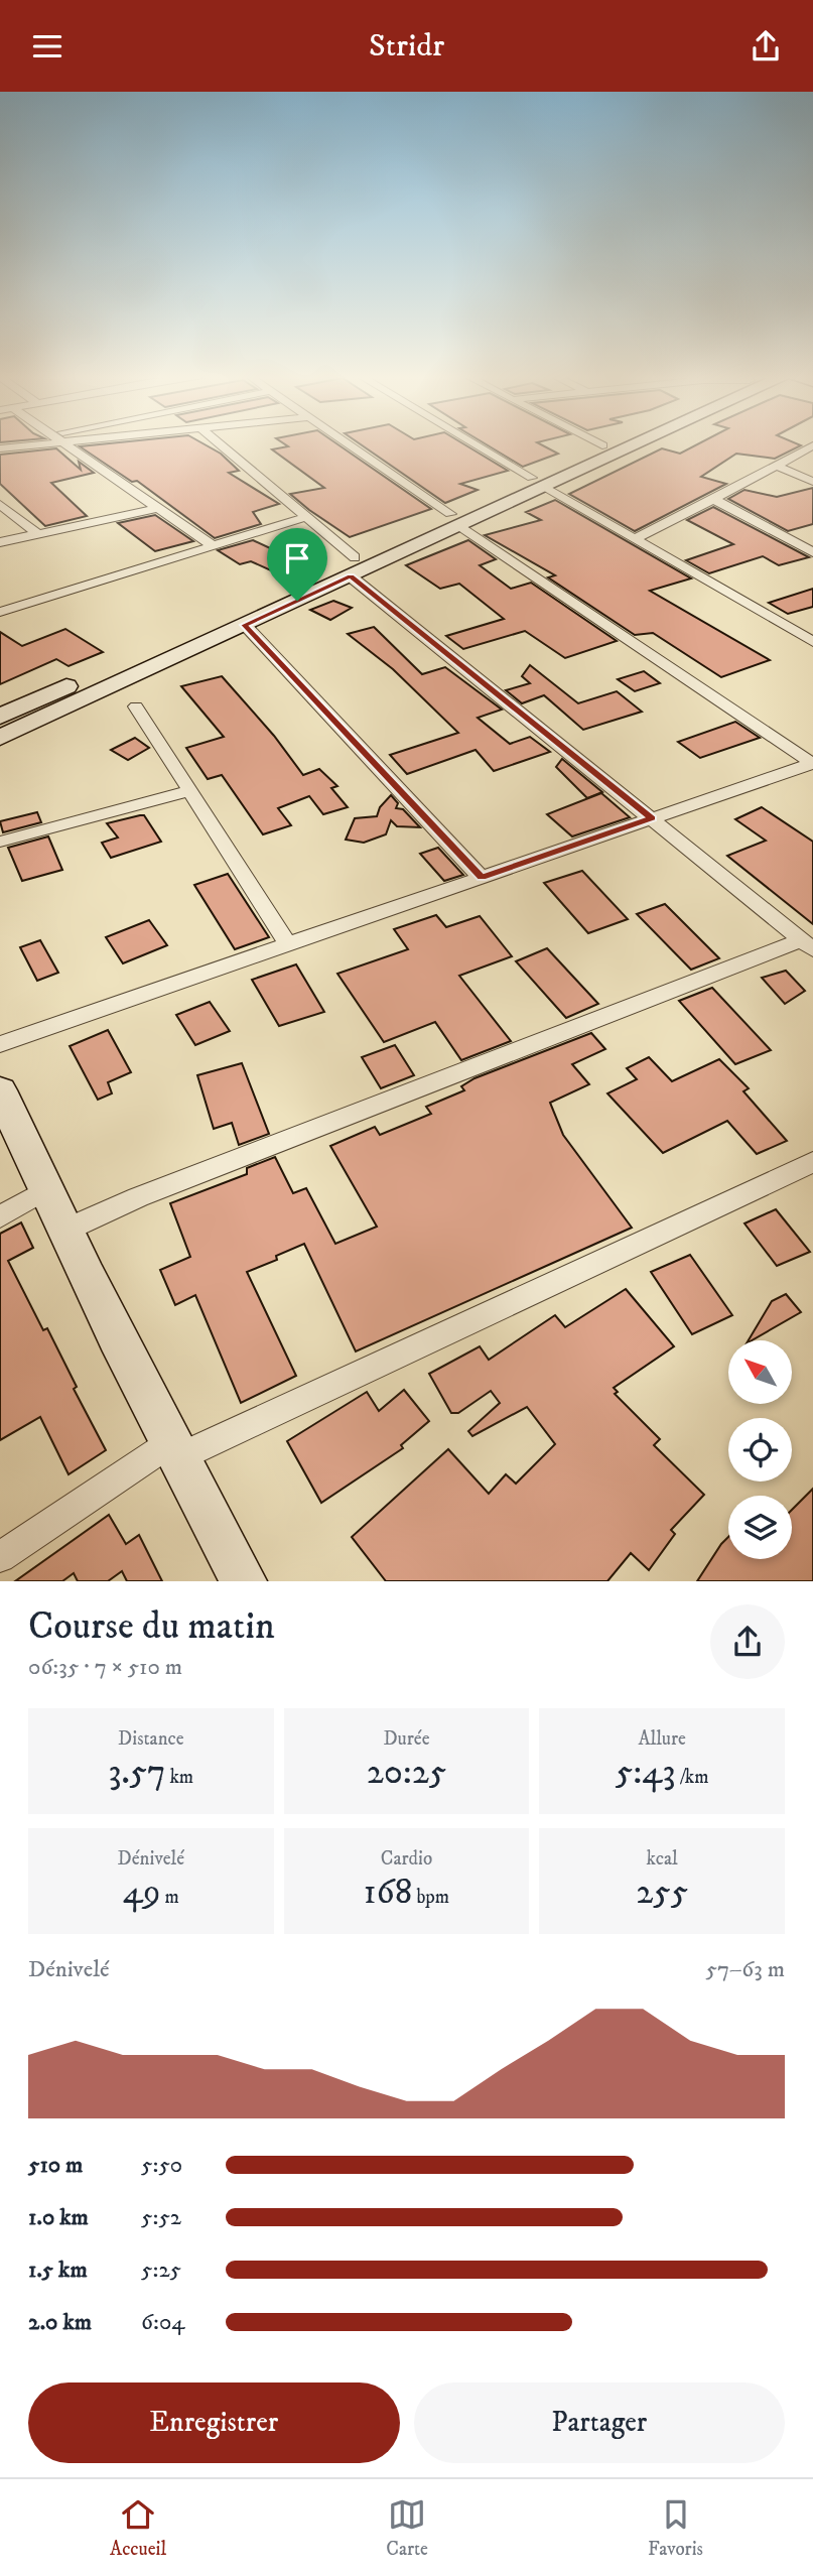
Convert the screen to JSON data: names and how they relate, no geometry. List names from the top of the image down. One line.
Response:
{"north":"top left","page":{"header":"Stridr","heading":["Course du matin","06:35 · 7 × 510 m"],"stats":[["Distance","3.57 km"],["Durée","20:25"],["Allure","5:43 /km"],["Dénivelé","49 m"],["Cardio","168 bpm"],["kcal","255"]],"chart":["Dénivelé","57–63 m"],"list":[{"name":"510 m","note":"5:50"},{"name":"1.0 km","note":"5:52"},{"name":"1.5 km","note":"5:25"},{"name":"2.0 km","note":"6:04"}],"buttons":["Enregistrer","Partager"],"tabs":["Accueil","Carte","Favoris"]}}
